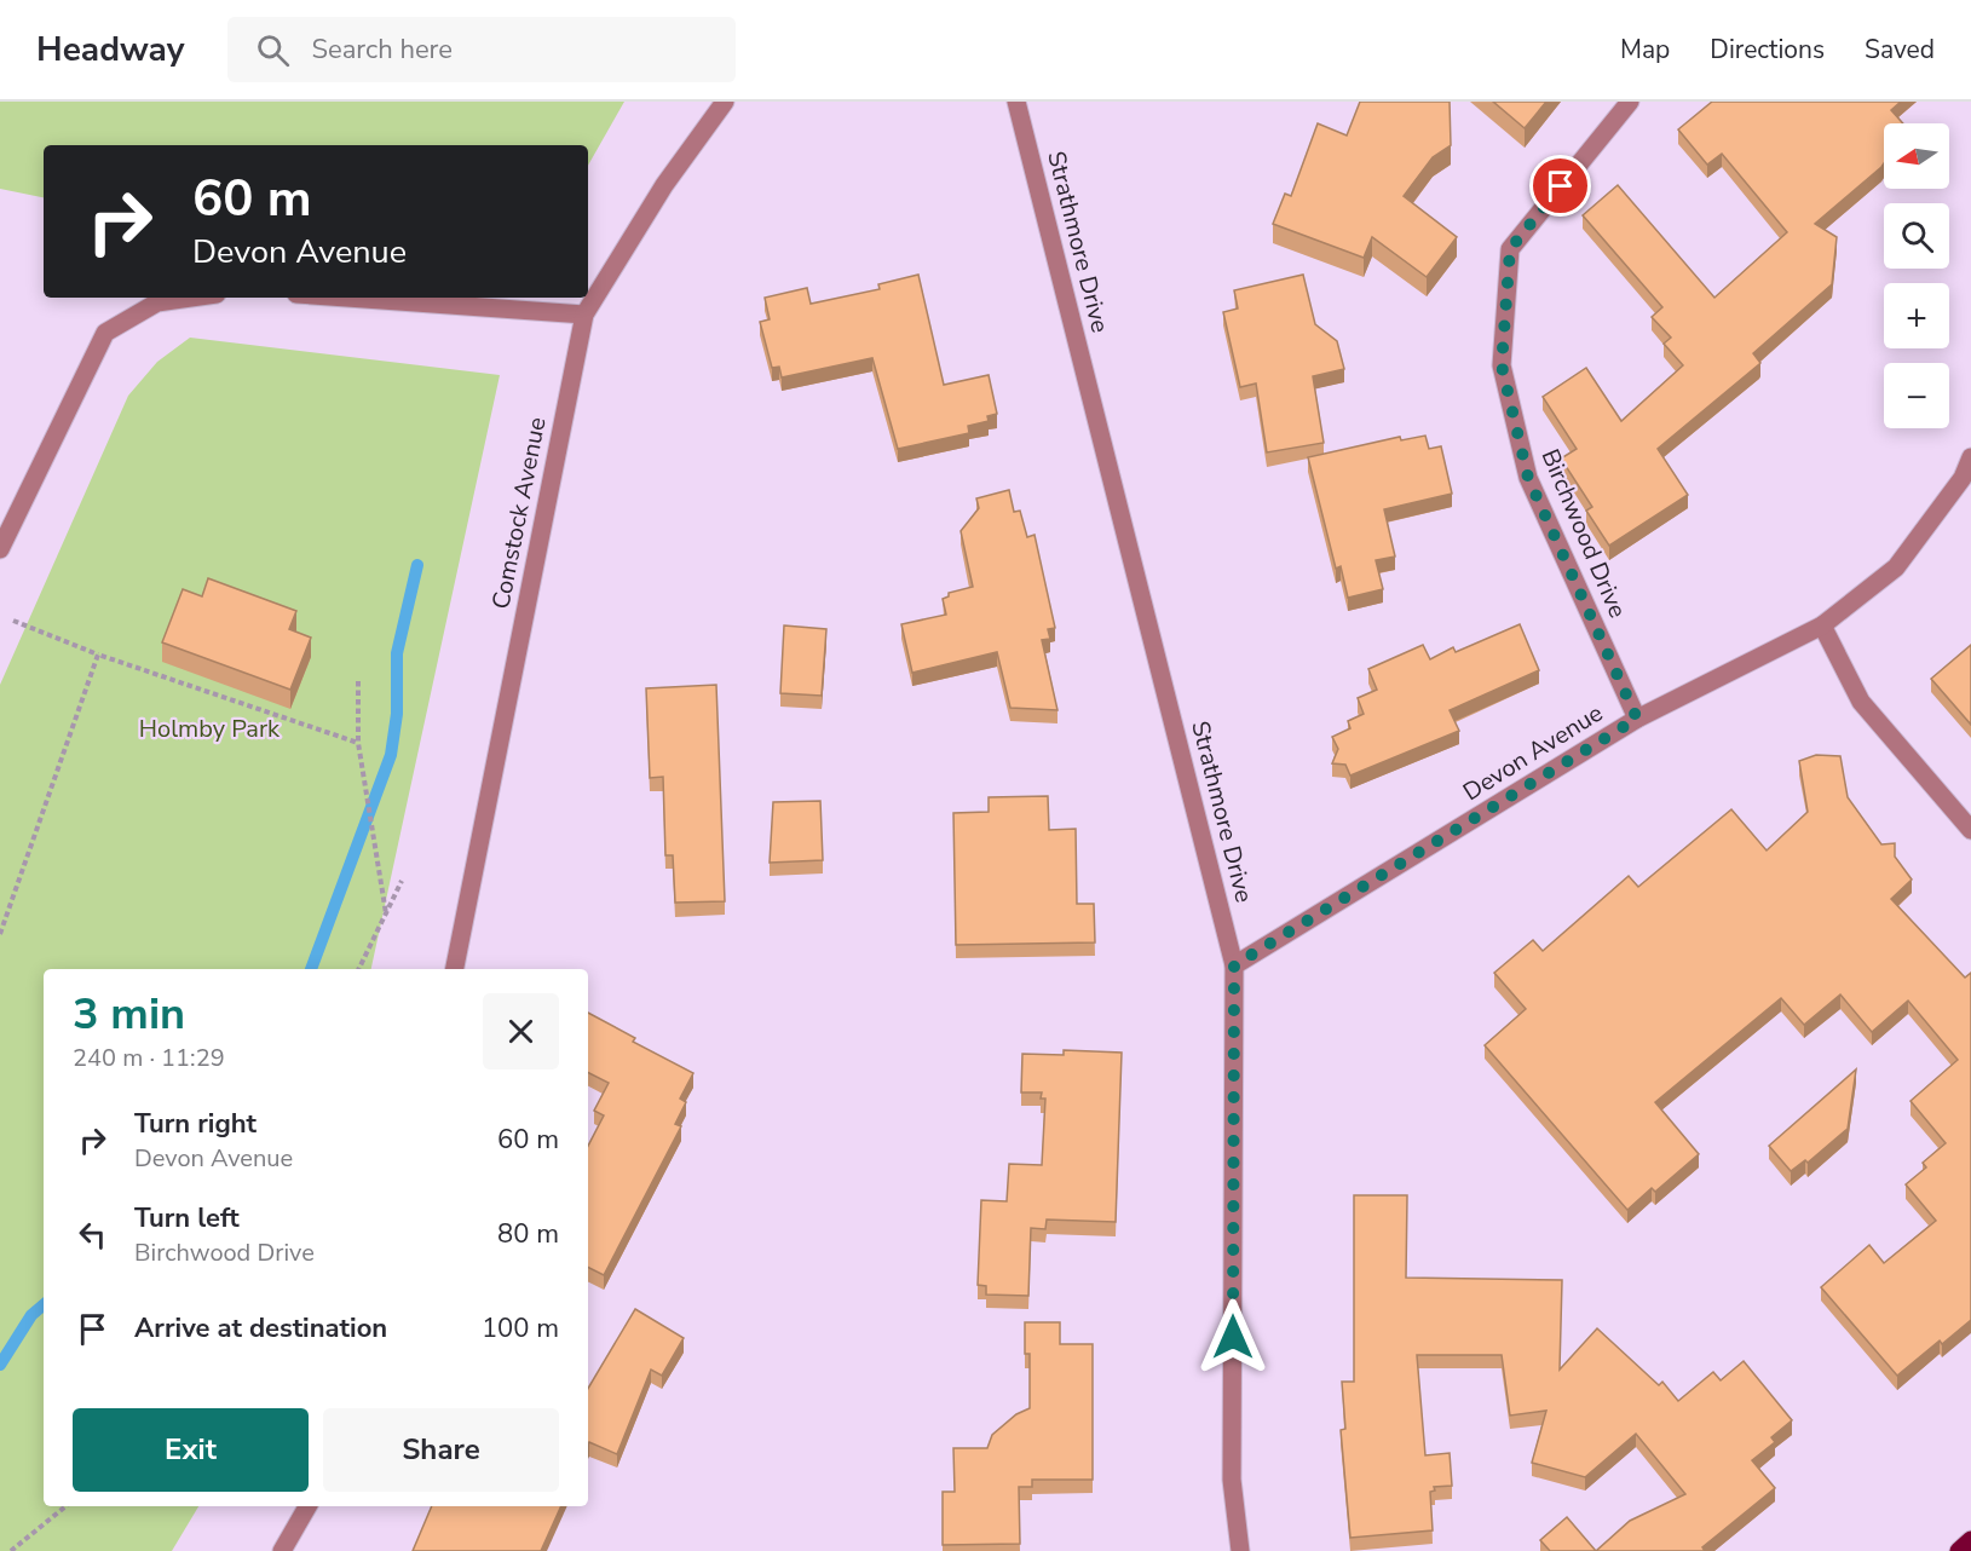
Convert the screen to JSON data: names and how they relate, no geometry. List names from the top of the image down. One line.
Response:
{"streets":{"street":["Strathmore Drive","Comstock Avenue","Birchwood Drive","Devon Avenue"]},"crossings":[["Strathmore Drive","Devon Avenue"],["Birchwood Drive","Devon Avenue"]],"parks":["Holmby Park"],"north":"left","page":{"header":"Headway","search":"Search here","nav":["Map","Directions","Saved"],"map_buttons":["+","−"],"turn":["60 m","Devon Avenue"],"heading":["3 min","240 m · 11:29"],"list":[{"name":"Turn right","note":"Devon Avenue","value":"60 m"},{"name":"Turn left","note":"Birchwood Drive","value":"80 m"},{"name":"Arrive at destination","value":"100 m"}],"buttons":["Exit","Share"]}}
